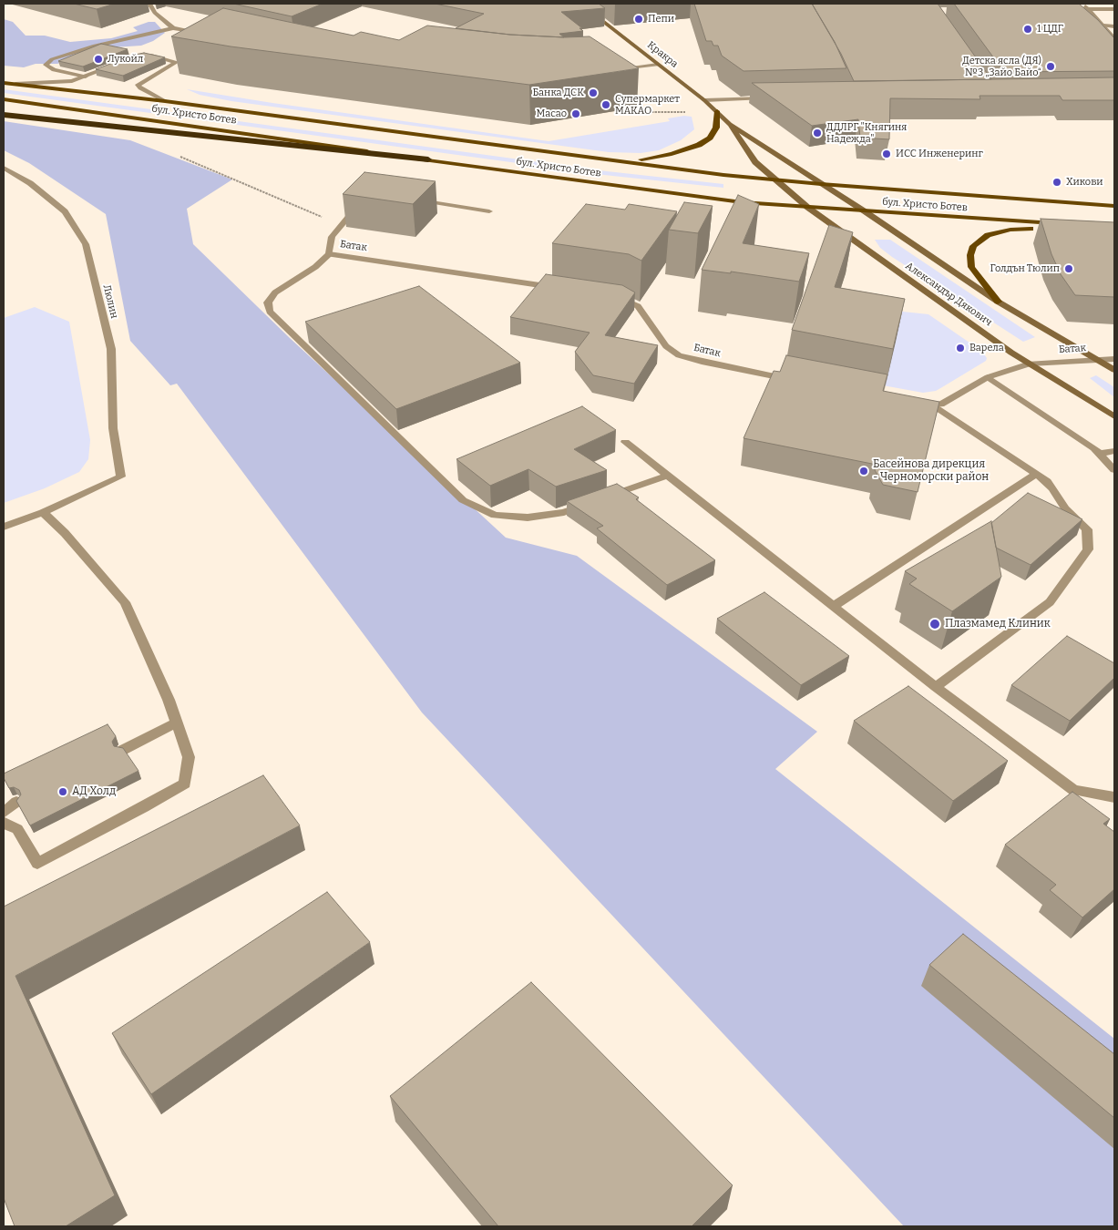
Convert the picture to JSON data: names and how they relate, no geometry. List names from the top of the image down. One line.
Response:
{"streets":{"main road":["бул. Христо Ботев"],"street":["Кракра","Батак","Александър Дякович","Люлин"]},"crossings":[["Кракра","бул. Христо Ботев"],["Кракра","Александър Дякович"],["бул. Христо Ботев","Александър Дякович"],["Батак","Александър Дякович"]],"places":["Пепи","1 ЦДГ","Лукойл","Детска ясла (ДЯ) №3 „Зайо Байо“","Банка ДСК","Супермаркет МАКАО","Macao","ДДЛРГ \"Княгиня Надежда\"","ИСС Инженеринг","Хикови","Голдън Тюлип","Варела","Басейнова дирекция - Черноморски район","Плазмамед Клиник","АД Холд"]}
